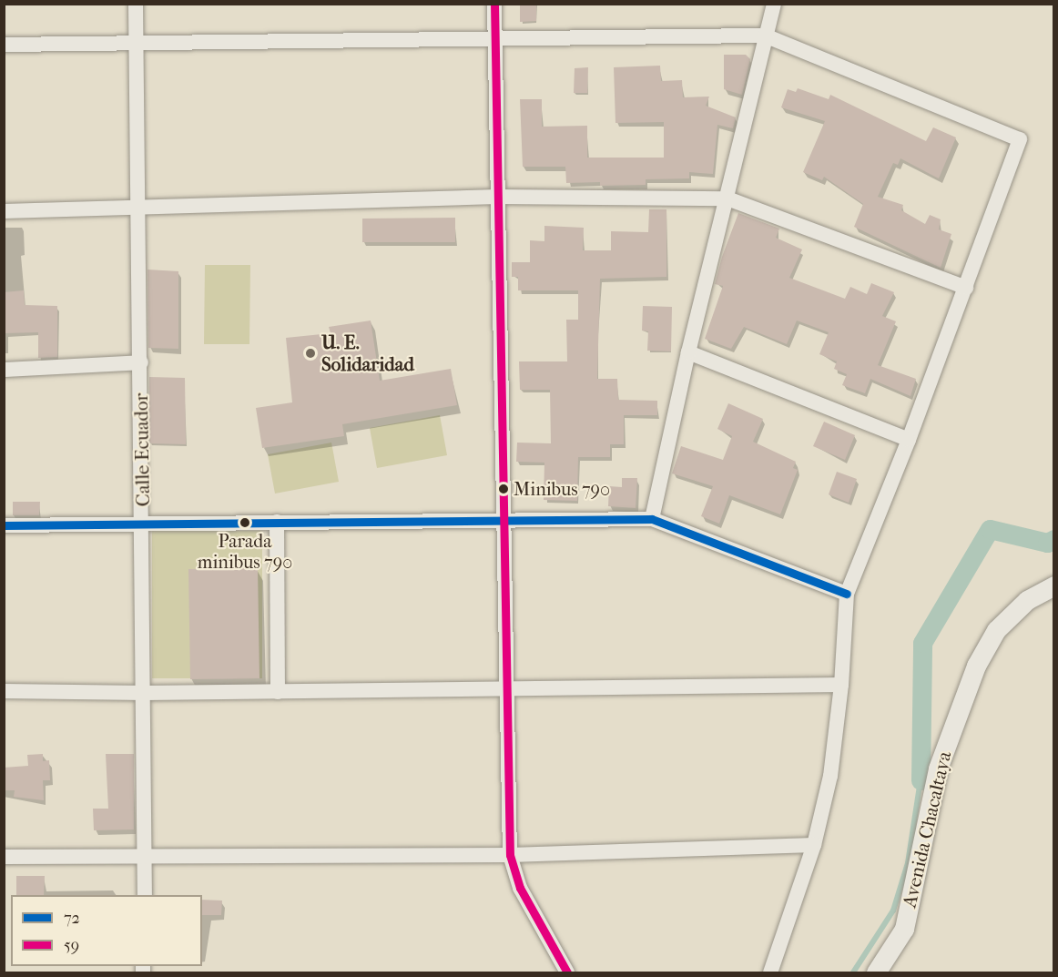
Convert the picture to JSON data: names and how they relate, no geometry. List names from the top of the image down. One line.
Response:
{"streets":{"street":["Calle Ecuador","Avenida Chacaltaya"]},"places":["U. E. Solidaridad","Minibus 790","Parada minibus 790"],"lines":["transit line 59","transit line 72"],"legend":["72","59"]}
